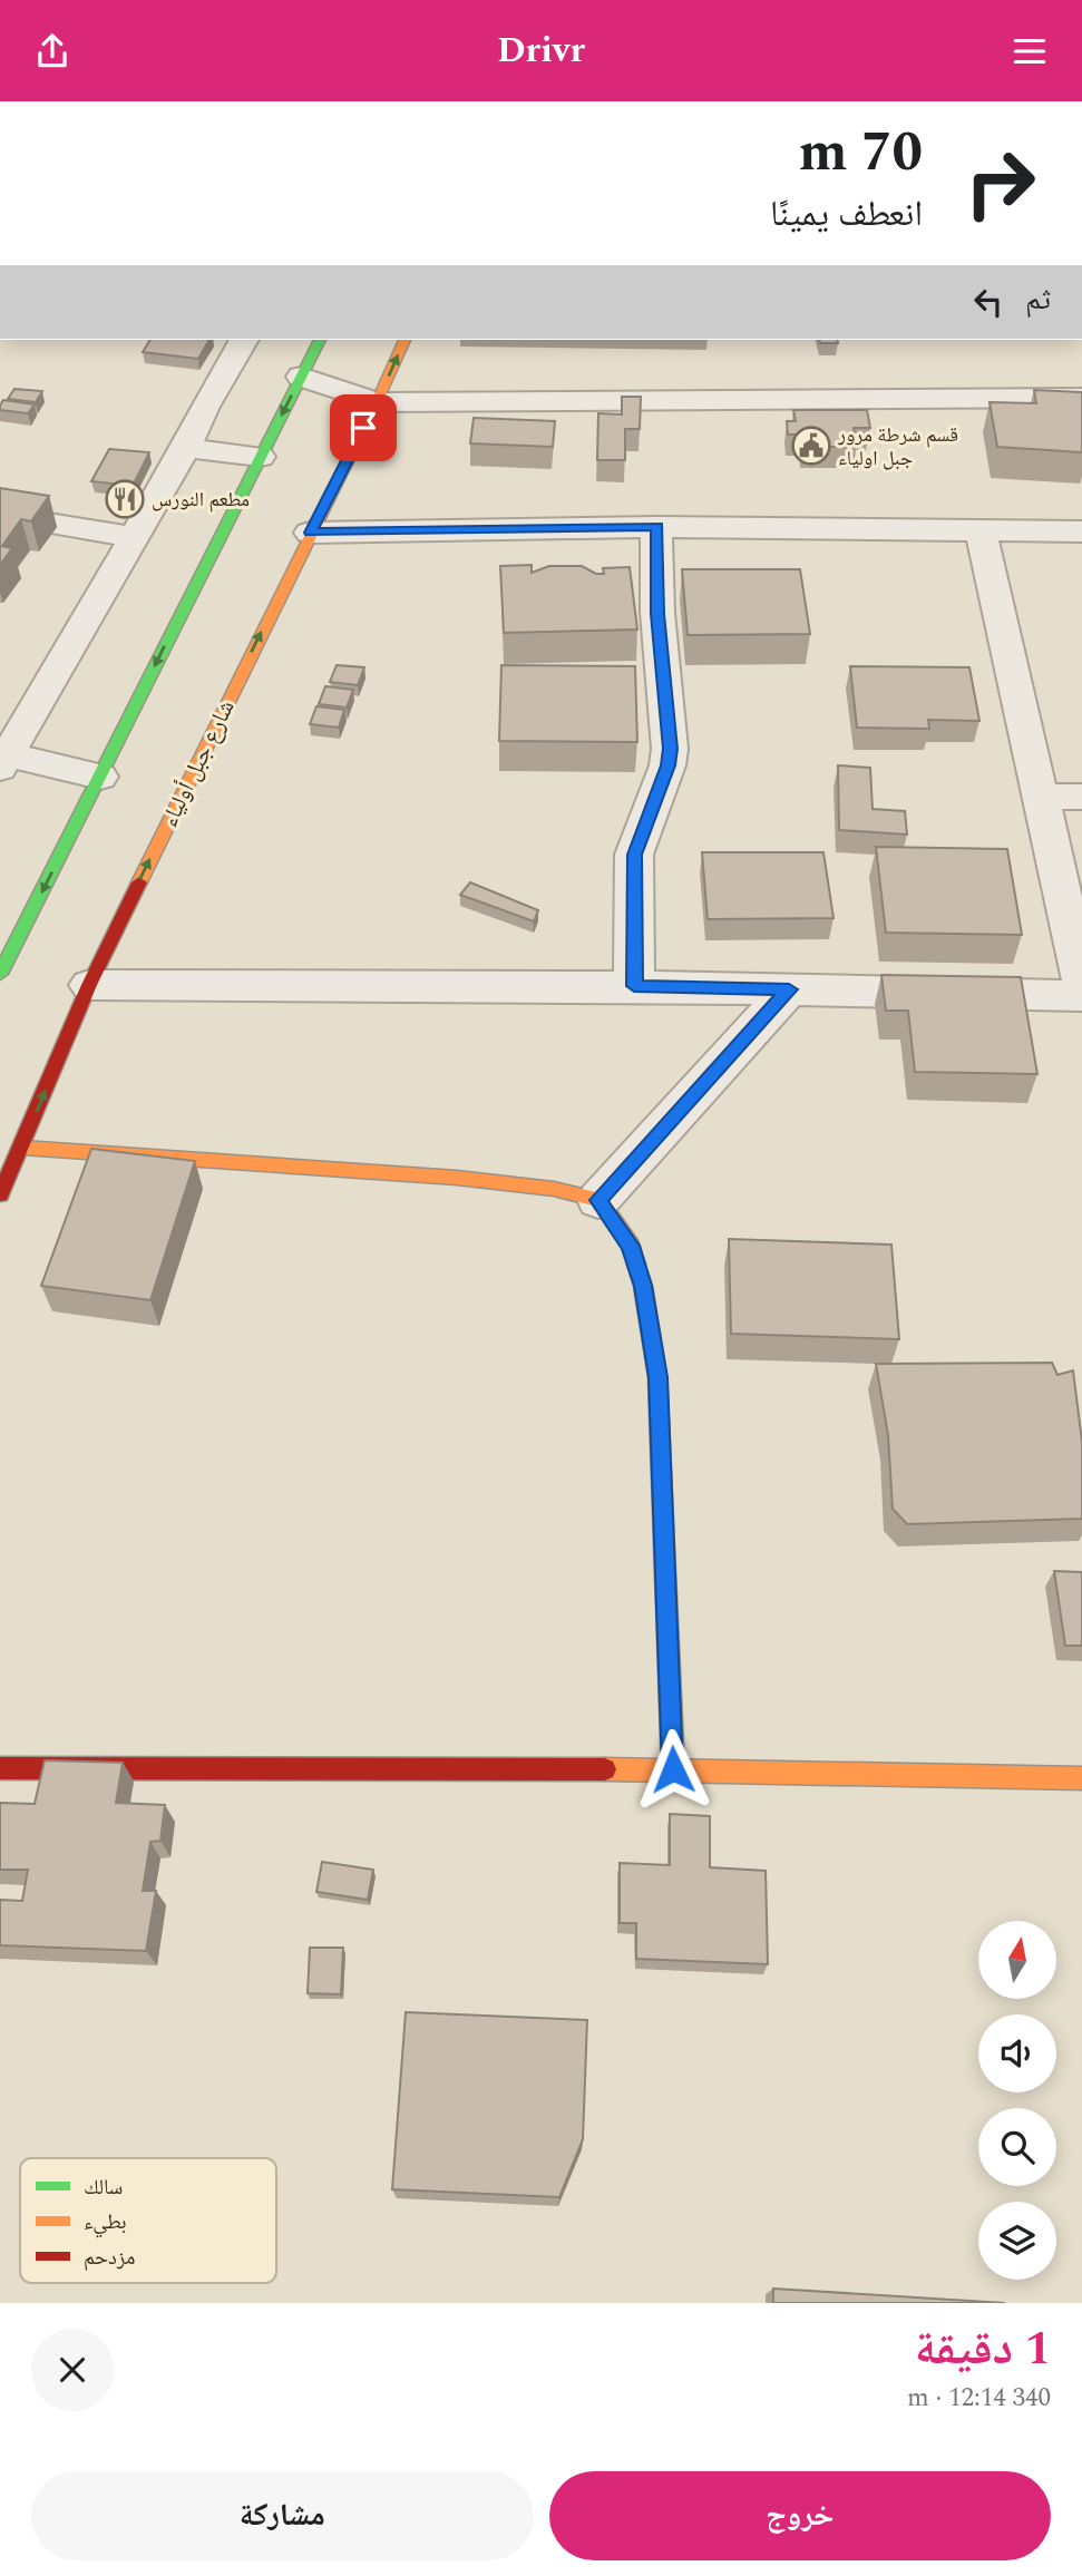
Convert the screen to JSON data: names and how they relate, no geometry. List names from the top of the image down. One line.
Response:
{"streets":{"main road":["شارع جبل أولياء"]},"places":{"public building":["قسم شرطة مرور جبل اولياء"],"restaurant":["مطعم النورس"]},"legend":["سالك","بطيء","مزدحم"],"north":"top","page":{"header":"Drivr","turn":["70 m","انعطف يمينًا"],"then":"ثم","heading":["1 دقيقة","340 m · 12:14"],"buttons":["خروج","مشاركة"]}}
